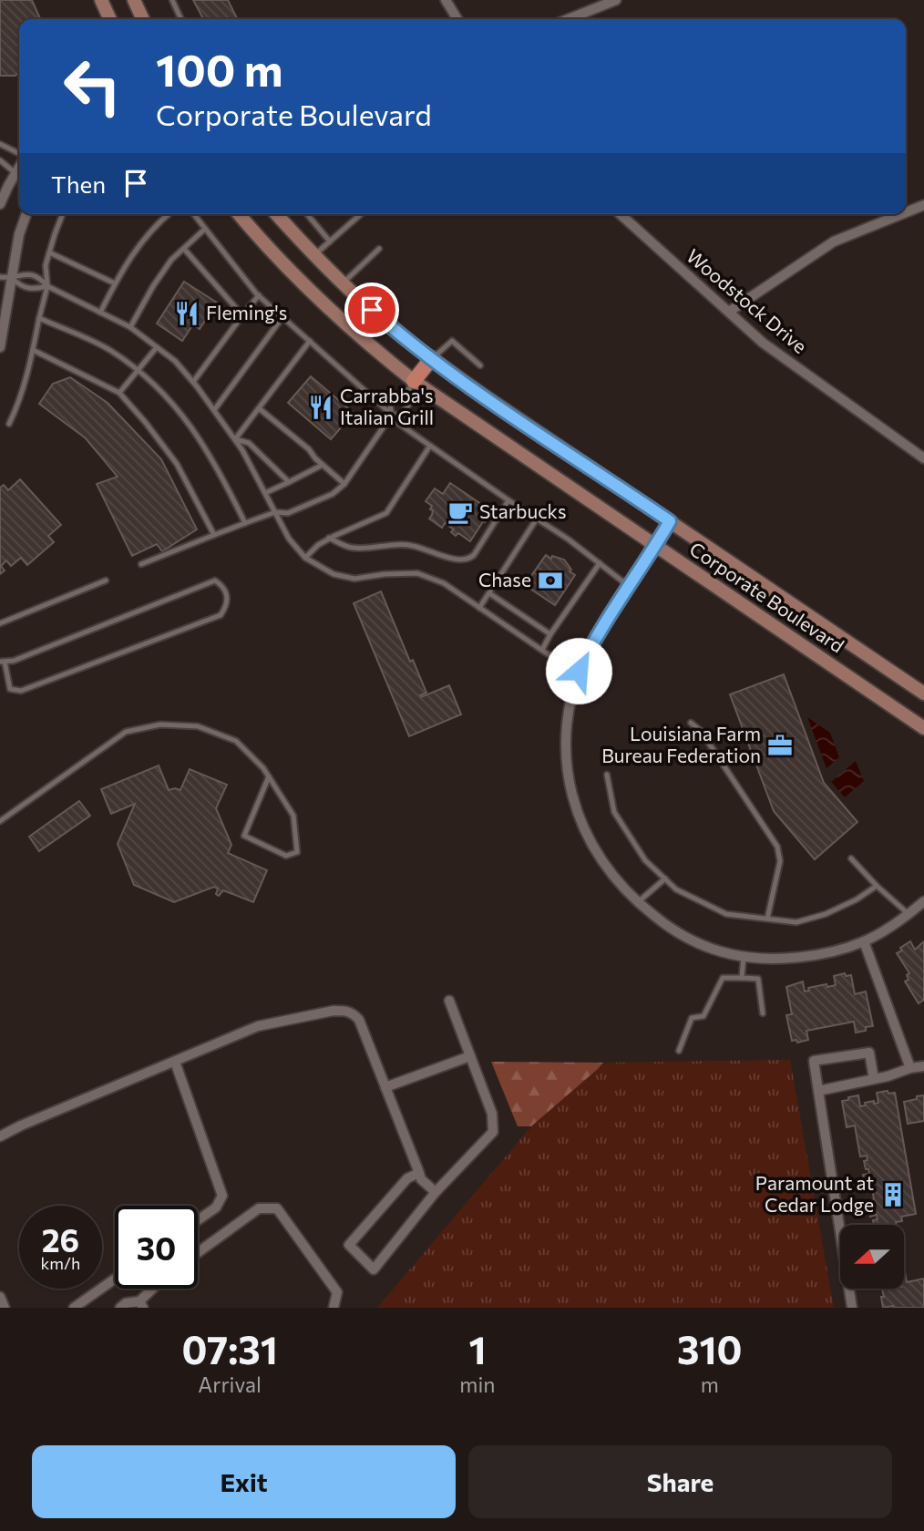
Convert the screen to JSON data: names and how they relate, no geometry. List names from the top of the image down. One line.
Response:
{"streets":{"street":["Woodstock Drive","Corporate Boulevard"]},"places":{"restaurant":["Fleming's","Carrabba's Italian Grill"],"cafe":["Starbucks"],"bank":["Chase"],"office":["Louisiana Farm Bureau Federation"],"building":["Paramount at Cedar Lodge"]},"north":"left","page":{"turn":["100 m","Corporate Boulevard"],"then":"Then","speed":"26 km/h","limit":"30","eta":["07:31","Arrival","1","min","310","m"],"buttons":["Exit","Share"]}}
